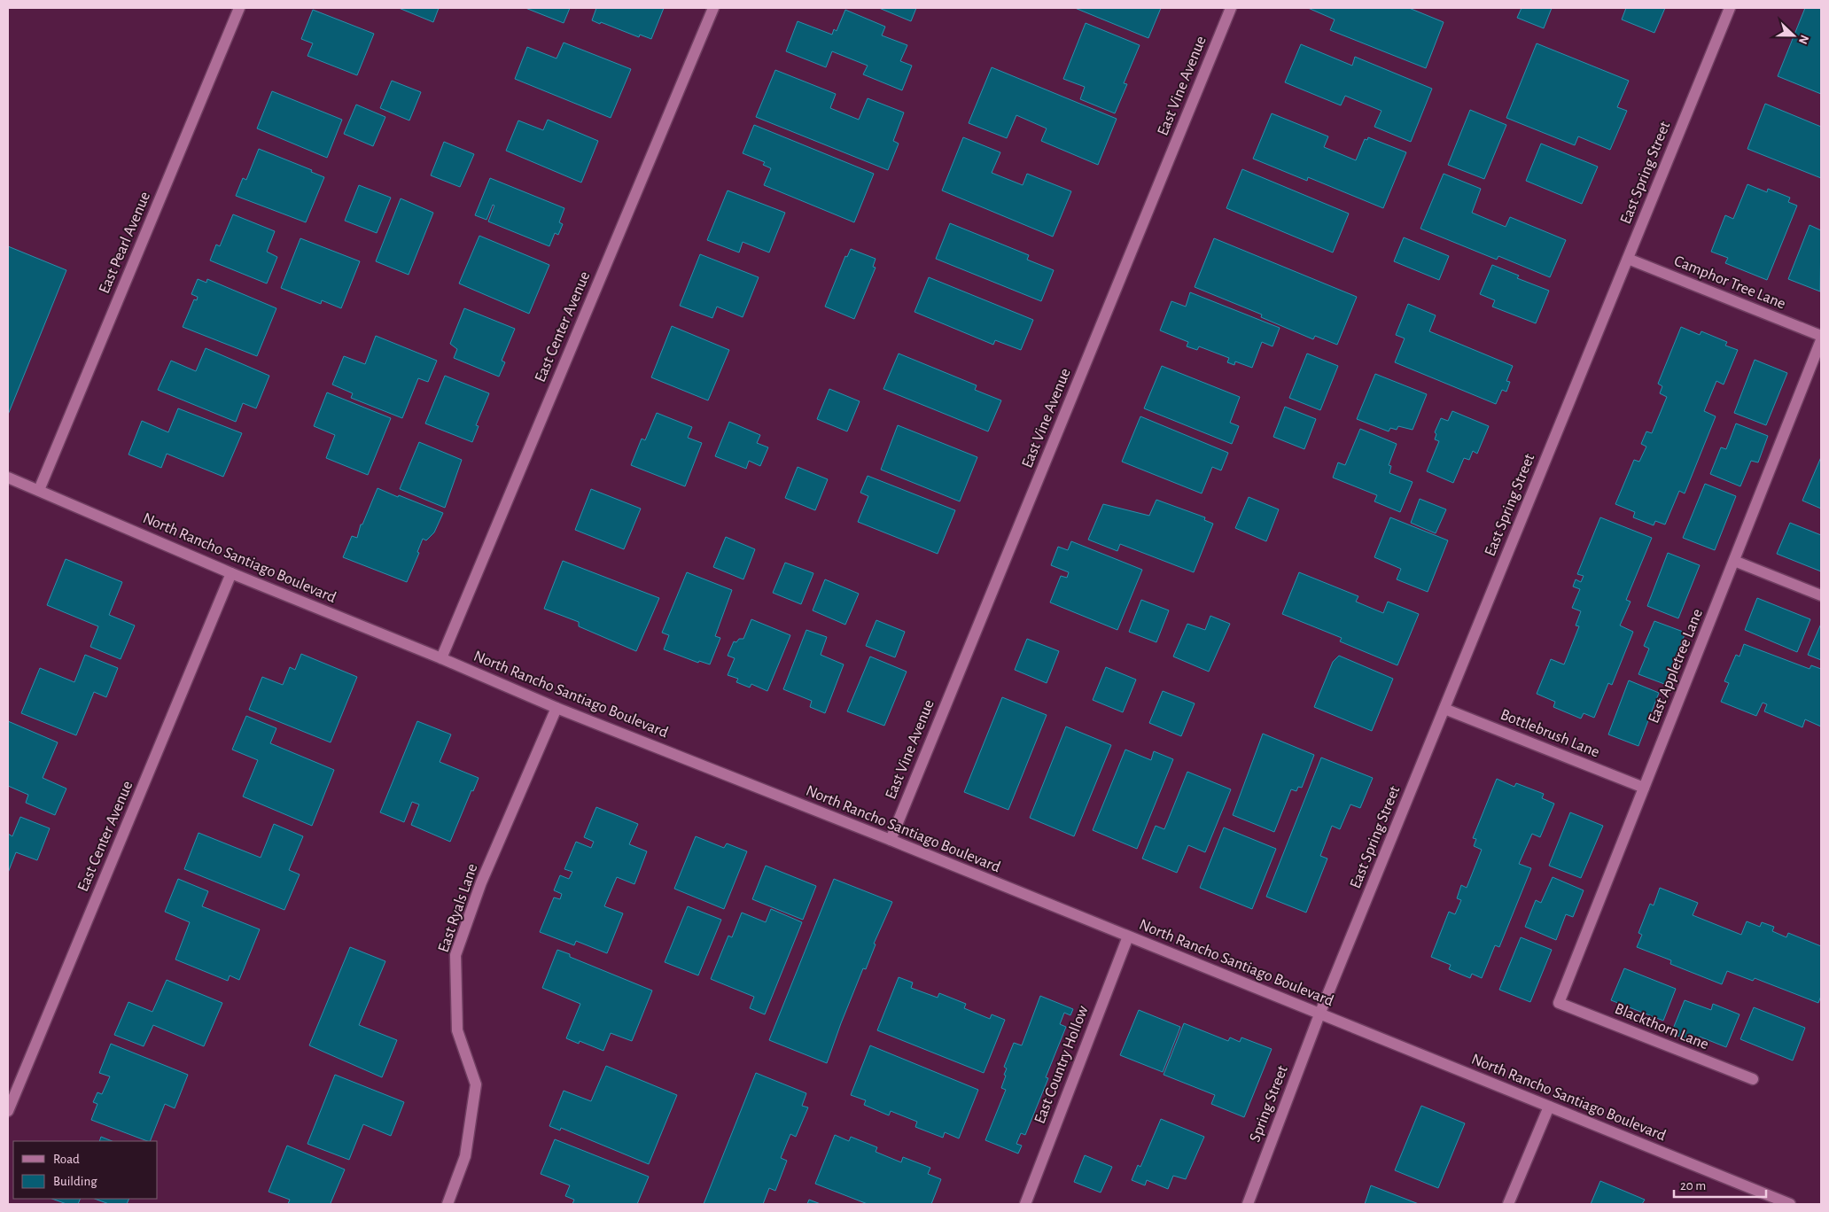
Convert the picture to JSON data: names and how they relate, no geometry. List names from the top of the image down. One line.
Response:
{"streets":{"street":["East Vine Avenue","East Spring Street","East Pearl Avenue","Camphor Tree Lane","East Center Avenue","North Rancho Santiago Boulevard","East Appletree Lane","Bottlebrush Lane","East Ryals Lane","Blackthorn Lane","East Country Hollow","Spring Street"]},"crossings":[["East Vine Avenue","North Rancho Santiago Boulevard"],["East Spring Street","Camphor Tree Lane"],["East Spring Street","North Rancho Santiago Boulevard"],["East Spring Street","Bottlebrush Lane"],["East Spring Street","Spring Street"],["East Pearl Avenue","North Rancho Santiago Boulevard"],["East Center Avenue","North Rancho Santiago Boulevard"],["North Rancho Santiago Boulevard","East Ryals Lane"],["North Rancho Santiago Boulevard","East Country Hollow"],["North Rancho Santiago Boulevard","Spring Street"],["East Appletree Lane","Bottlebrush Lane"],["East Appletree Lane","Blackthorn Lane"]],"legend":["Road","Building"],"scale_bar":"20 m","north":"right"}
